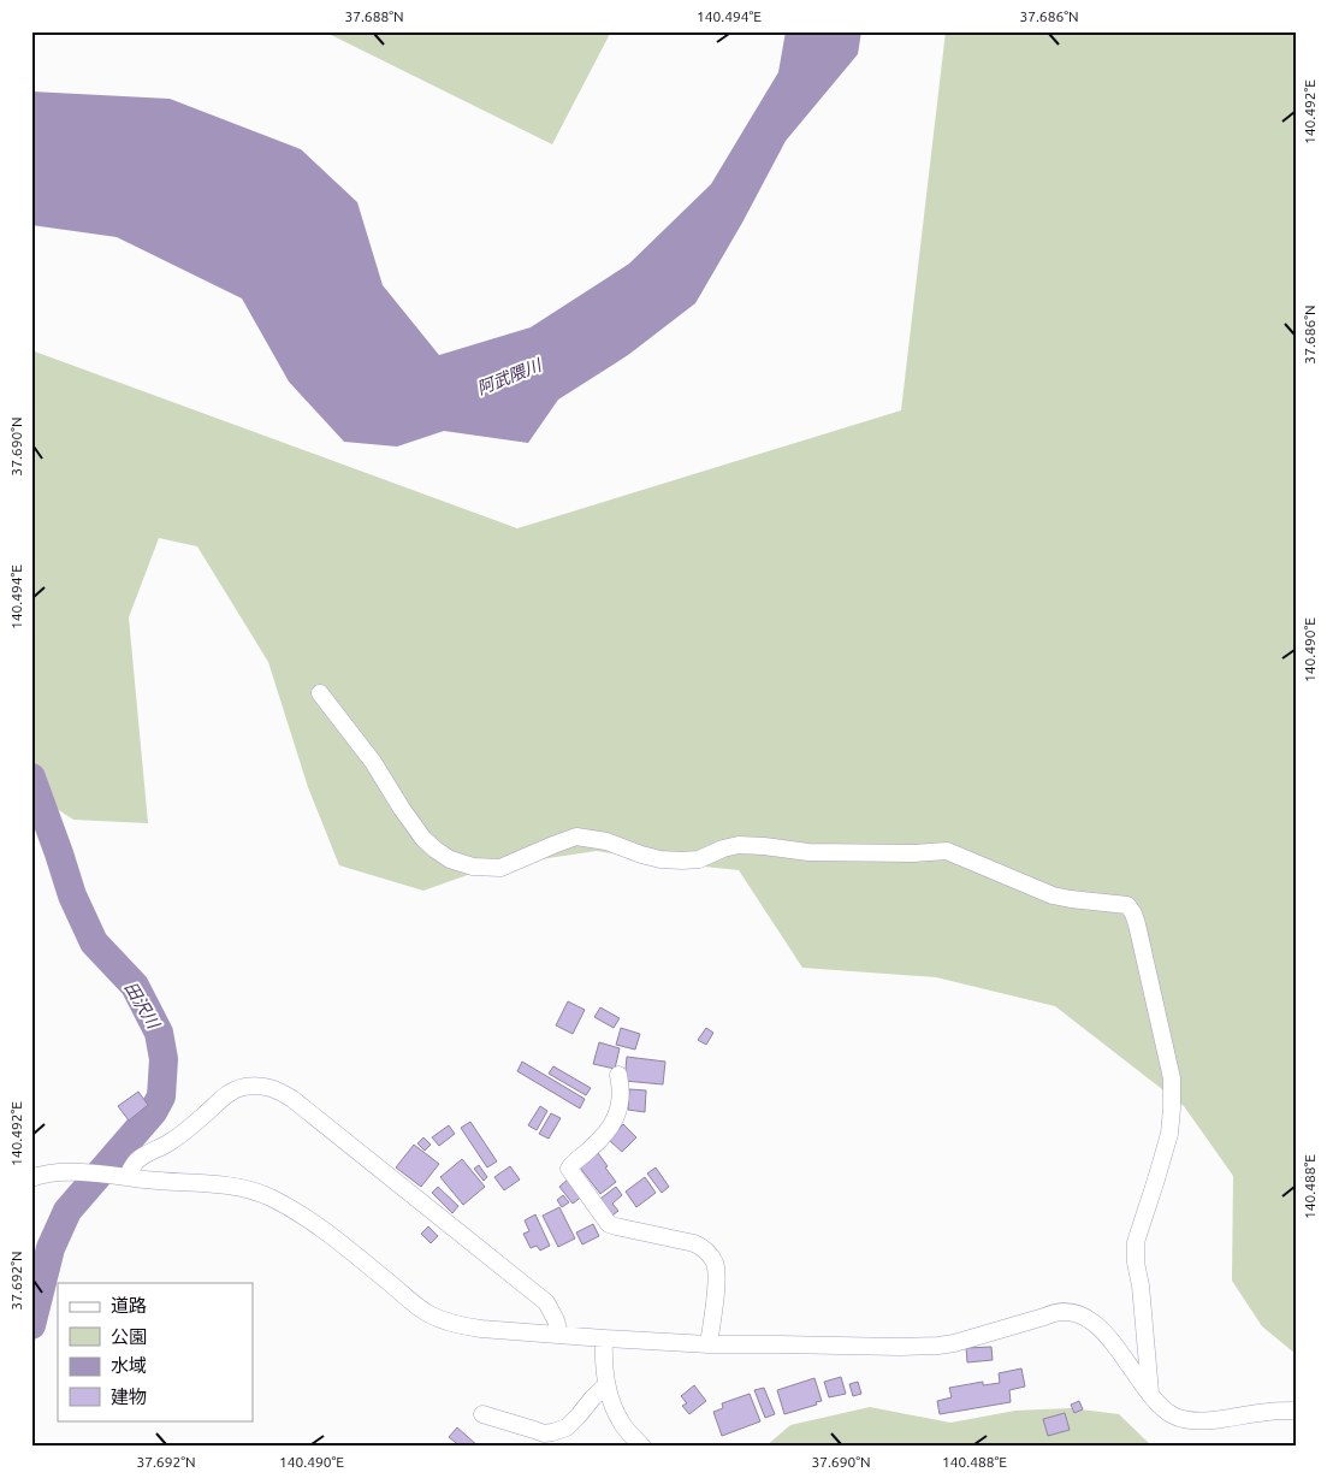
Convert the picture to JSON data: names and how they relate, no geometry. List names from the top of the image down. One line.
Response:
{"water":["阿武隈川","田沢川"],"legend":["道路","公園","水域","建物"],"coordinates":["37.688°N","140.494°E","37.686°N","140.492°E","37.690°N","140.490°E","140.488°E","37.692°N"]}
